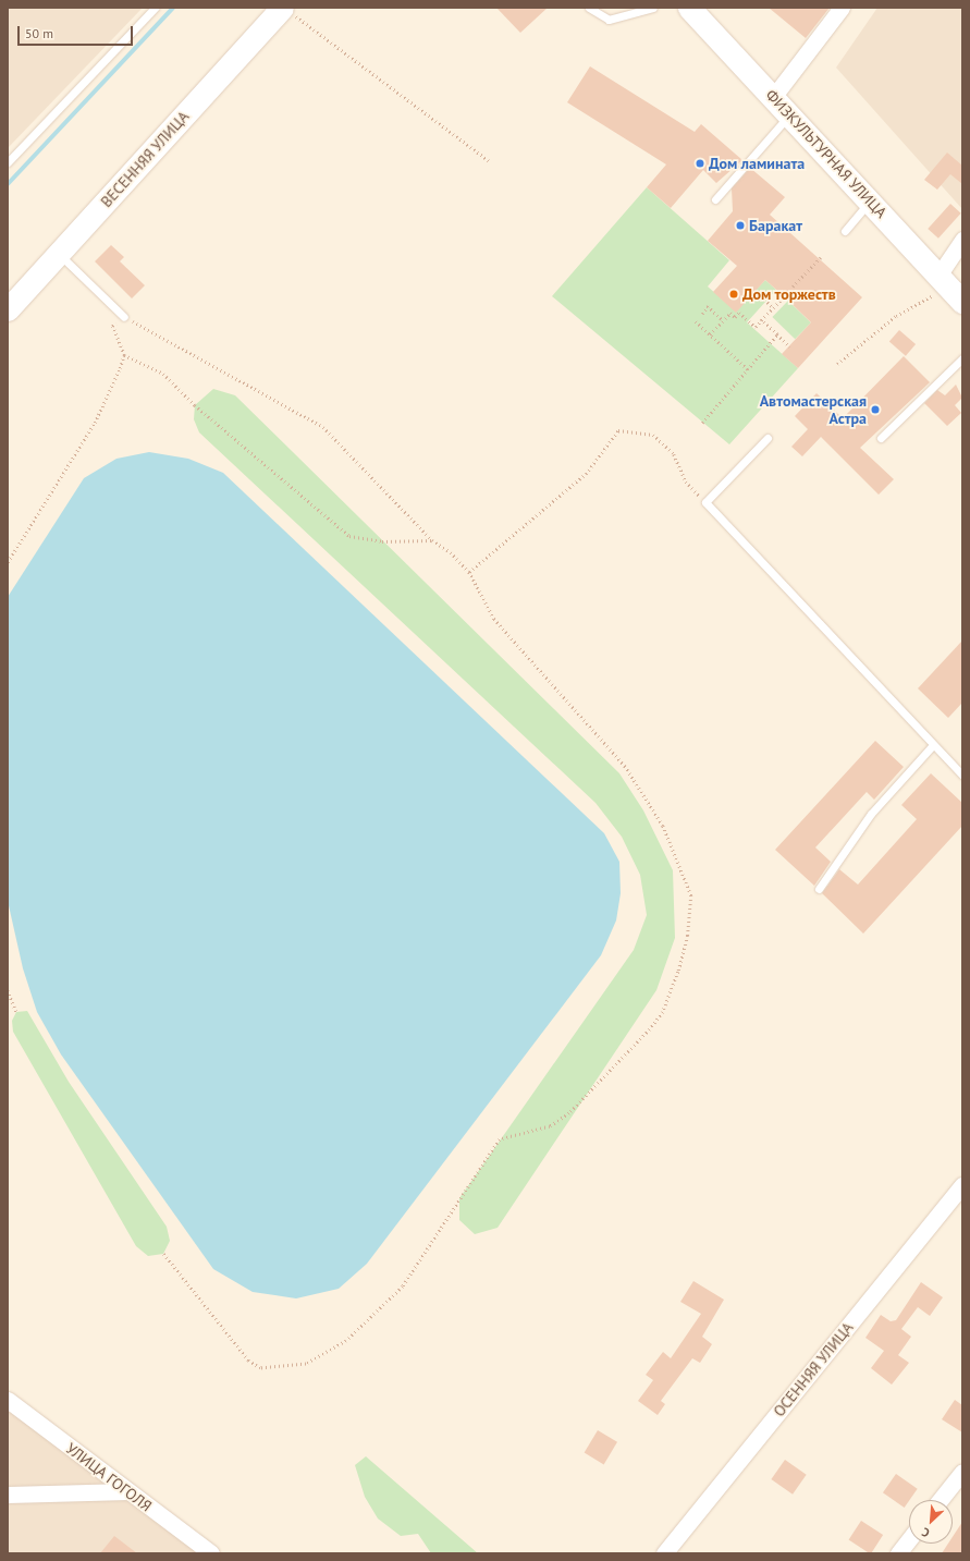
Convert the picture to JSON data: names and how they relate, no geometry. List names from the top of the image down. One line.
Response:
{"streets":{"street":["ФИЗКУЛЬТУРНАЯ УЛИЦА","ВЕСЕННЯЯ УЛИЦА","ОСЕННЯЯ УЛИЦА","УЛИЦА ГОГОЛЯ"]},"places":["Дом ламината","Баракат","Дом торжеств","Автомастерская Астра"],"scale_bar":"50 m","north":"bottom left"}
